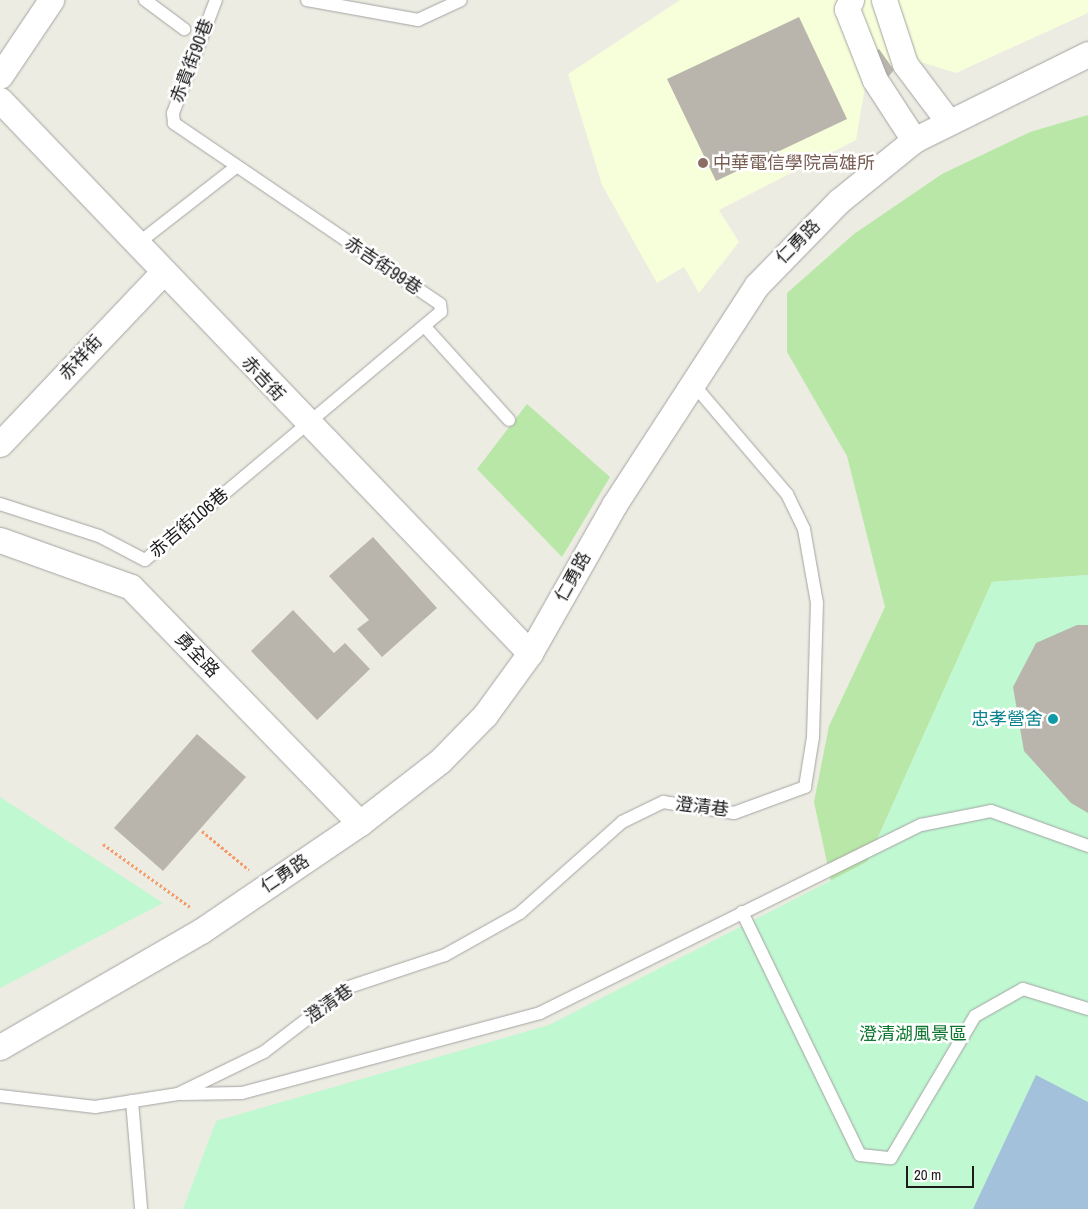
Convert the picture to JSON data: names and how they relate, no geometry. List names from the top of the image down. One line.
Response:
{"streets":{"street":["仁勇路","赤祥街","赤吉街","勇全路"],"lane":["赤貴街90巷","赤吉街99巷","赤吉街106巷","澄清巷"]},"crossings":[["赤貴街90巷","赤吉街99巷"],["仁勇路","赤吉街"],["仁勇路","勇全路"],["仁勇路","澄清巷"],["赤吉街99巷","赤吉街"],["赤吉街99巷","赤吉街106巷"],["赤祥街","赤吉街"],["赤吉街","赤吉街106巷"]],"parks":["澄清湖風景區"],"places":["中華電信學院高雄所","忠孝營舍"],"scale_bar":"20 m"}
